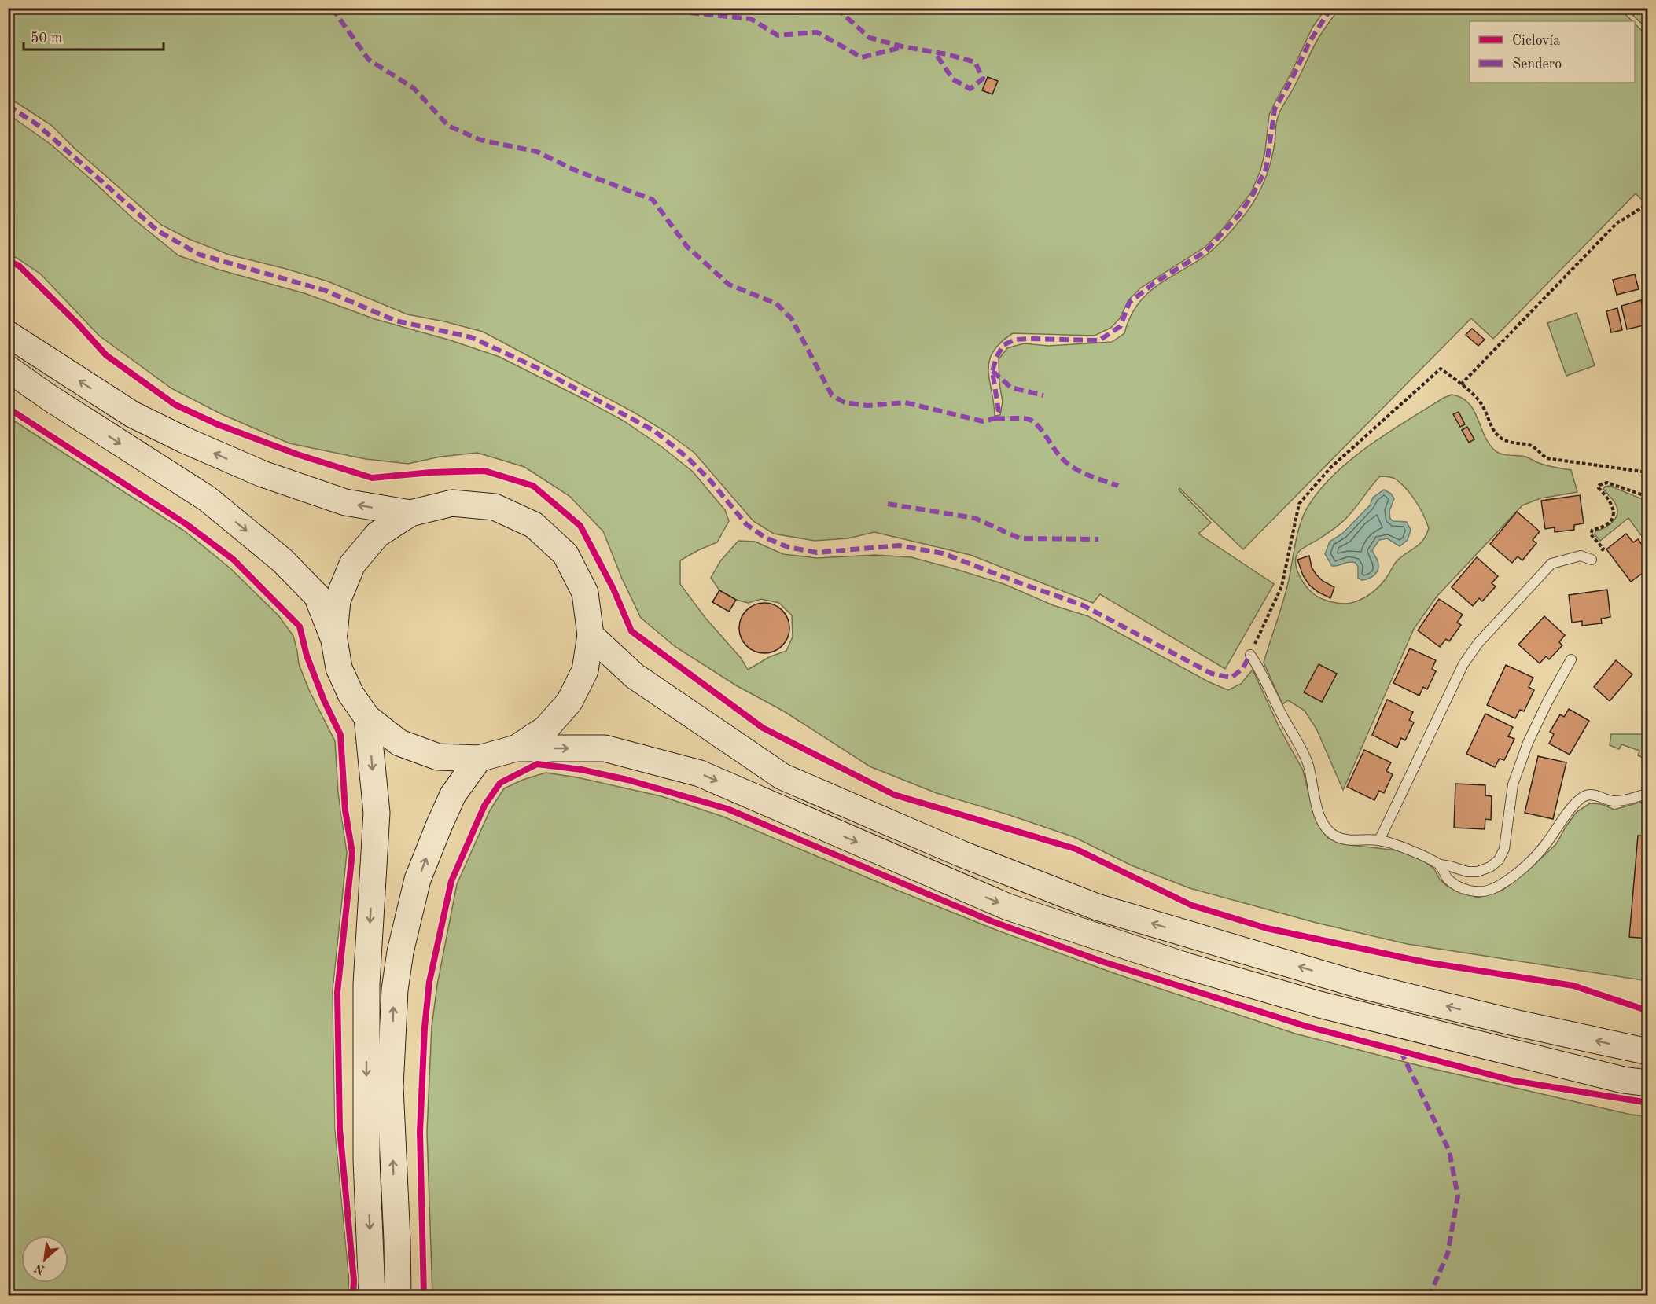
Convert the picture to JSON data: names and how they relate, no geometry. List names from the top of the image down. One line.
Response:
{"legend":["Ciclovía","Sendero"],"scale_bar":"50 m","north":"bottom left"}
